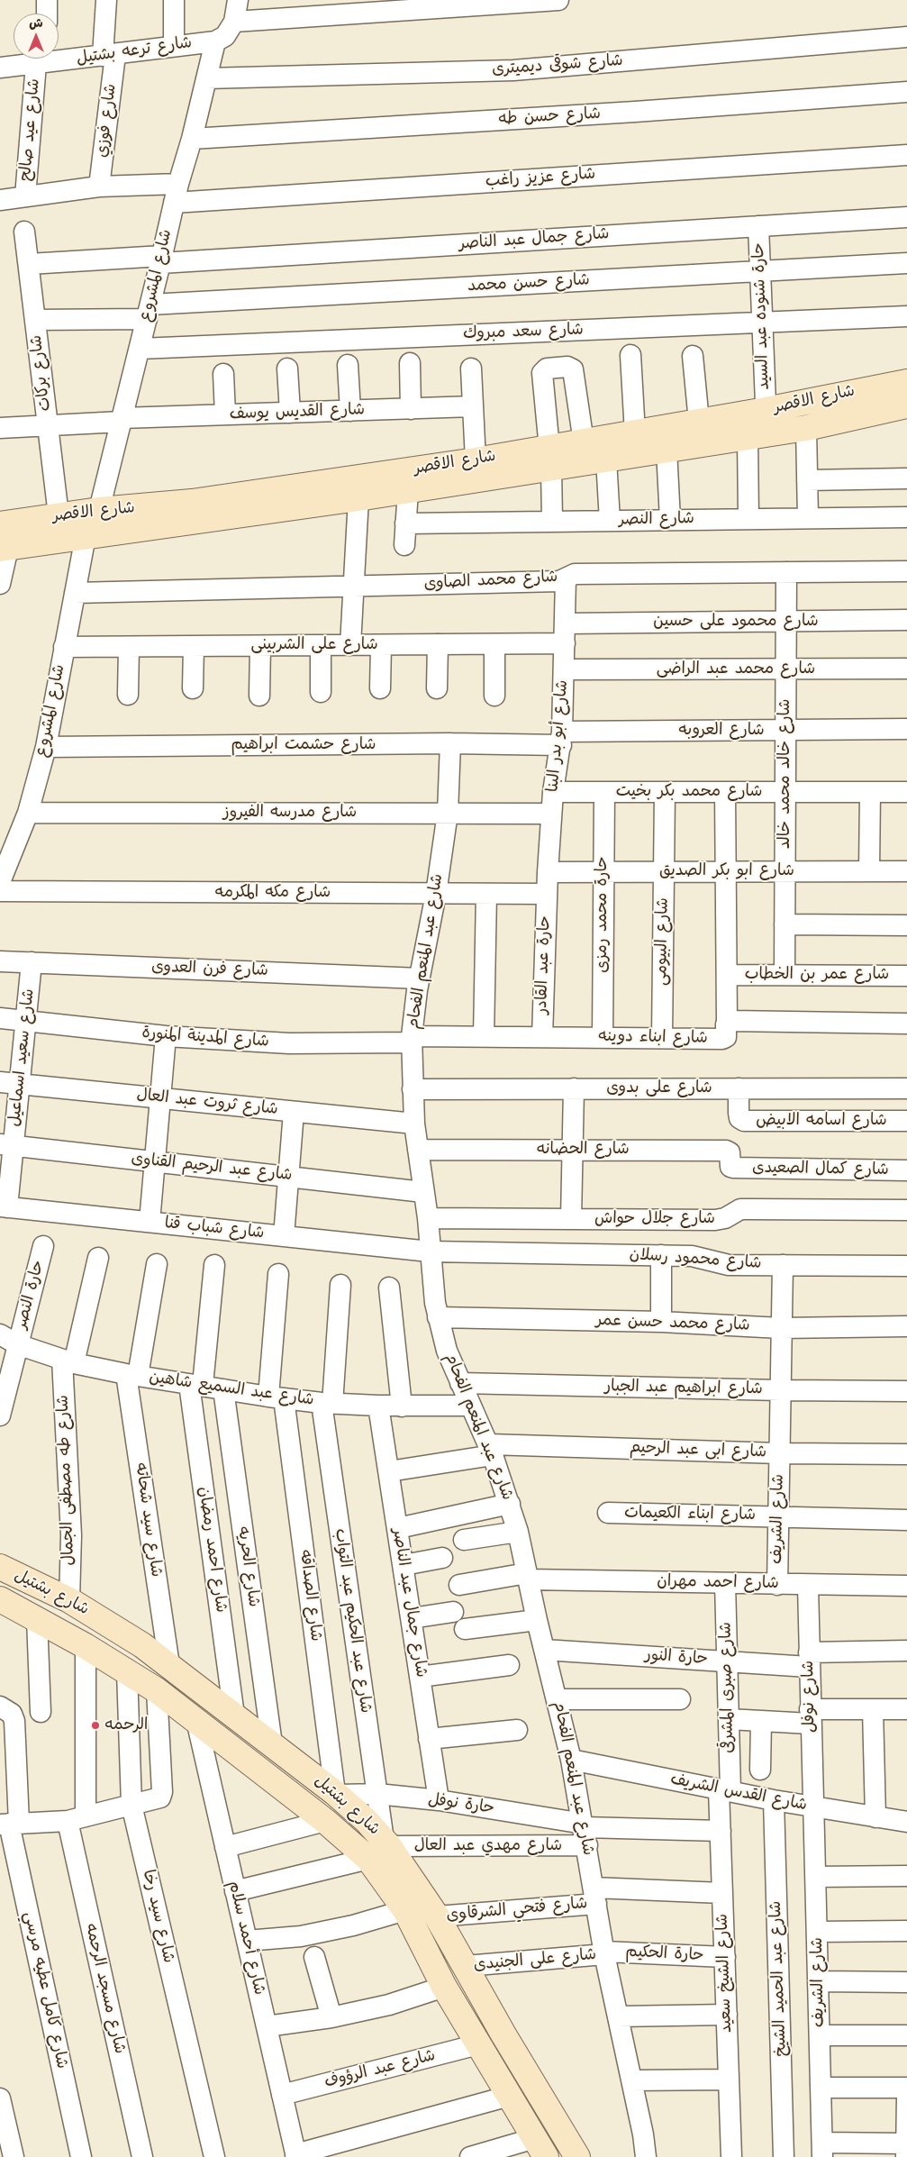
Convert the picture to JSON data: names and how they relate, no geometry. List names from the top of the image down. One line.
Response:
{"streets":{"street":["شارع ترعه بشتيل","شارع شوقى ديميترى","شارع حسن طه","شارع فوزي","شارع عيد صالح","شارع عزيز راغب","شارع جمال عبد الناصر","شارع المشروع","شارع حسن محمد","حارة شنوده عبد السيد","شارع سعد مبروك","شارع بركات","شارع الاقصر","شارع القديس يوسف","شارع النصر","شارع محمد الصاوى","شارع محمود على حسين","شارع على الشربينى","شارع محمد عبد الراضى","شارع العروبه","شارع أبو بدر البنا","شارع حشمت ابراهيم","شارع خالد محمد خالد","شارع محمد بكر بخيت","شارع مدرسه الفيروز","شارع ابو بكر الصديق","شارع مكه المكرمه","حارة محمد رمزى","شارع البيومى","شارع عبد المنعم الفحام","حارة عبد القادر","شارع فرن العدوى","شارع عمر بن الخطاب","شارع المدينة المنورة","شارع ابناء دوينه","شارع سعيد اسماعيل","شارع على بدوى","شارع ثروت عبد العال","شارع اسامه الابيض","شارع الحضانه","شارع عبد الرحيم القناوى","شارع كمال الصعيدى","شارع جلال حواش","شارع شباب قنا","شارع محمود رسلان","حارة النصر","شارع محمد حسن عمر","شارع ابراهيم عبد الجبار","شارع عبد السميع شاهين","شارع ابى عبد الرحيم","شارع طه مصطفى الجمال","شارع ابناء الكعيمات","شارع الشريف","شارع سيد شحاته","شارع احمد رمضان","شارع الحريه","شارع احمد مهران","شارع بشتيل","شارع الصداقه","شارع عبد الحكيم عبد التواب","حارة النور","شارع صبرى المشرقى","شارع نوفل","شارع القدس الشريف","حارة نوفل","شارع مهدي عبد العال","شارع فتحي الشرقاوى","شارع سيد رخا","شارع أحمد سلام","حارة الحكيم","شارع على الجنيدى","شارع الشيخ سعيد","شارع عبد الحميد الشيخ","شارع مسجد الرحمه","شارع كامل عطيه مرسي","شارع عبد الرؤوف"]},"crossings":[["شارع ترعه بشتيل","شارع فوزي"],["شارع ترعه بشتيل","شارع عيد صالح"],["شارع ترعه بشتيل","شارع المشروع"],["شارع شوقى ديميترى","شارع المشروع"],["شارع حسن طه","شارع المشروع"],["شارع فوزي","شارع عزيز راغب"],["شارع عيد صالح","شارع عزيز راغب"],["شارع عزيز راغب","شارع المشروع"],["شارع جمال عبد الناصر","شارع المشروع"],["شارع جمال عبد الناصر","حارة شنوده عبد السيد"],["شارع جمال عبد الناصر","شارع بركات"],["شارع جمال عبد الناصر","شارع عبد السميع شاهين"],["شارع جمال عبد الناصر","شارع ابى عبد الرحيم"],["شارع جمال عبد الناصر","حارة نوفل"],["شارع المشروع","شارع حسن محمد"],["شارع المشروع","شارع سعد مبروك"],["شارع المشروع","شارع الاقصر"],["شارع المشروع","شارع القديس يوسف"],["شارع المشروع","شارع محمد الصاوى"],["شارع المشروع","شارع على الشربينى"],["شارع المشروع","شارع حشمت ابراهيم"],["شارع المشروع","شارع مدرسه الفيروز"],["شارع حسن محمد","حارة شنوده عبد السيد"],["شارع حسن محمد","شارع بركات"],["حارة شنوده عبد السيد","شارع سعد مبروك"],["حارة شنوده عبد السيد","شارع الاقصر"],["حارة شنوده عبد السيد","شارع النصر"],["شارع بركات","شارع الاقصر"],["شارع بركات","شارع القديس يوسف"],["شارع محمد الصاوى","شارع أبو بدر البنا"],["شارع محمد الصاوى","شارع خالد محمد خالد"],["شارع محمود على حسين","شارع أبو بدر البنا"],["شارع محمود على حسين","شارع خالد محمد خالد"],["شارع على الشربينى","شارع أبو بدر البنا"],["شارع محمد عبد الراضى","شارع أبو بدر البنا"],["شارع محمد عبد الراضى","شارع خالد محمد خالد"],["شارع العروبه","شارع أبو بدر البنا"],["شارع العروبه","شارع حشمت ابراهيم"],["شارع العروبه","شارع خالد محمد خالد"],["شارع أبو بدر البنا","شارع حشمت ابراهيم"],["شارع أبو بدر البنا","شارع محمد بكر بخيت"],["شارع أبو بدر البنا","شارع مدرسه الفيروز"],["شارع أبو بدر البنا","شارع ابو بكر الصديق"],["شارع أبو بدر البنا","شارع مكه المكرمه"],["شارع أبو بدر البنا","حارة عبد القادر"],["شارع حشمت ابراهيم","شارع عبد المنعم الفحام"],["شارع خالد محمد خالد","شارع محمد بكر بخيت"],["شارع خالد محمد خالد","شارع ابو بكر الصديق"],["شارع خالد محمد خالد","شارع عمر بن الخطاب"],["شارع محمد بكر بخيت","حارة محمد رمزى"],["شارع محمد بكر بخيت","شارع البيومى"],["شارع مدرسه الفيروز","شارع عبد المنعم الفحام"],["شارع ابو بكر الصديق","حارة محمد رمزى"],["شارع ابو بكر الصديق","شارع البيومى"],["شارع مكه المكرمه","شارع عبد المنعم الفحام"],["شارع مكه المكرمه","حارة عبد القادر"],["حارة محمد رمزى","شارع ابناء دوينه"],["شارع البيومى","شارع ابناء دوينه"],["شارع عبد المنعم الفحام","شارع فرن العدوى"],["شارع عبد المنعم الفحام","شارع المدينة المنورة"],["شارع عبد المنعم الفحام","شارع ابناء دوينه"],["شارع عبد المنعم الفحام","شارع على بدوى"],["شارع عبد المنعم الفحام","شارع ثروت عبد العال"],["شارع عبد المنعم الفحام","شارع الحضانه"],["شارع عبد المنعم الفحام","شارع عبد الرحيم القناوى"],["شارع عبد المنعم الفحام","شارع جلال حواش"],["شارع عبد المنعم الفحام","شارع شباب قنا"],["شارع عبد المنعم الفحام","شارع محمود رسلان"],["شارع عبد المنعم الفحام","شارع محمد حسن عمر"],["شارع عبد المنعم الفحام","شارع ابراهيم عبد الجبار"],["شارع عبد المنعم الفحام","شارع عبد السميع شاهين"],["شارع عبد المنعم الفحام","شارع ابى عبد الرحيم"],["شارع عبد المنعم الفحام","شارع احمد مهران"],["شارع عبد المنعم الفحام","حارة النور"],["شارع عبد المنعم الفحام","شارع القدس الشريف"],["شارع عبد المنعم الفحام","حارة نوفل"],["شارع عبد المنعم الفحام","شارع مهدي عبد العال"],["شارع عبد المنعم الفحام","شارع فتحي الشرقاوى"],["شارع عبد المنعم الفحام","حارة الحكيم"],["شارع عبد المنعم الفحام","شارع على الجنيدى"],["حارة عبد القادر","شارع ابناء دوينه"],["شارع فرن العدوى","شارع سعيد اسماعيل"],["شارع المدينة المنورة","شارع ابناء دوينه"],["شارع المدينة المنورة","شارع سعيد اسماعيل"],["شارع سعيد اسماعيل","شارع ثروت عبد العال"],["شارع سعيد اسماعيل","شارع عبد الرحيم القناوى"],["شارع سعيد اسماعيل","شارع شباب قنا"],["شارع على بدوى","شارع اسامه الابيض"],["شارع الحضانه","شارع كمال الصعيدى"],["شارع شباب قنا","شارع محمود رسلان"],["شارع محمود رسلان","شارع الشريف"],["حارة النصر","شارع عبد السميع شاهين"],["شارع محمد حسن عمر","شارع الشريف"],["شارع ابراهيم عبد الجبار","شارع الشريف"],["شارع عبد السميع شاهين","شارع طه مصطفى الجمال"],["شارع عبد السميع شاهين","شارع سيد شحاته"],["شارع عبد السميع شاهين","شارع احمد رمضان"],["شارع عبد السميع شاهين","شارع الحريه"],["شارع عبد السميع شاهين","شارع الصداقه"],["شارع عبد السميع شاهين","شارع عبد الحكيم عبد التواب"],["شارع ابى عبد الرحيم","شارع الشريف"],["شارع طه مصطفى الجمال","شارع بشتيل"],["شارع ابناء الكعيمات","شارع الشريف"],["شارع الشريف","شارع احمد مهران"],["شارع الشريف","شارع نوفل"],["شارع الشريف","شارع القدس الشريف"],["شارع سيد شحاته","شارع بشتيل"],["شارع احمد رمضان","شارع بشتيل"],["شارع الحريه","شارع بشتيل"],["شارع احمد مهران","شارع صبرى المشرقى"],["شارع احمد مهران","شارع نوفل"],["شارع بشتيل","شارع الصداقه"],["شارع بشتيل","شارع عبد الحكيم عبد التواب"],["شارع بشتيل","حارة نوفل"],["شارع بشتيل","شارع مهدي عبد العال"],["شارع بشتيل","شارع فتحي الشرقاوى"],["شارع بشتيل","شارع سيد رخا"],["شارع بشتيل","شارع أحمد سلام"],["شارع بشتيل","شارع على الجنيدى"],["شارع بشتيل","شارع مسجد الرحمه"],["شارع بشتيل","شارع عبد الرؤوف"],["شارع الصداقه","حارة نوفل"],["شارع عبد الحكيم عبد التواب","حارة نوفل"],["شارع عبد الحكيم عبد التواب","شارع مهدي عبد العال"],["حارة النور","شارع صبرى المشرقى"],["حارة النور","شارع نوفل"],["شارع صبرى المشرقى","شارع القدس الشريف"],["شارع صبرى المشرقى","شارع الشيخ سعيد"],["شارع نوفل","شارع القدس الشريف"],["شارع القدس الشريف","شارع الشيخ سعيد"],["شارع القدس الشريف","شارع عبد الحميد الشيخ"],["حارة نوفل","شارع مهدي عبد العال"],["شارع فتحي الشرقاوى","شارع الشيخ سعيد"],["شارع أحمد سلام","شارع عبد الرؤوف"],["حارة الحكيم","شارع على الجنيدى"],["حارة الحكيم","شارع الشيخ سعيد"]],"places":["الرحمه"],"north":"top"}
